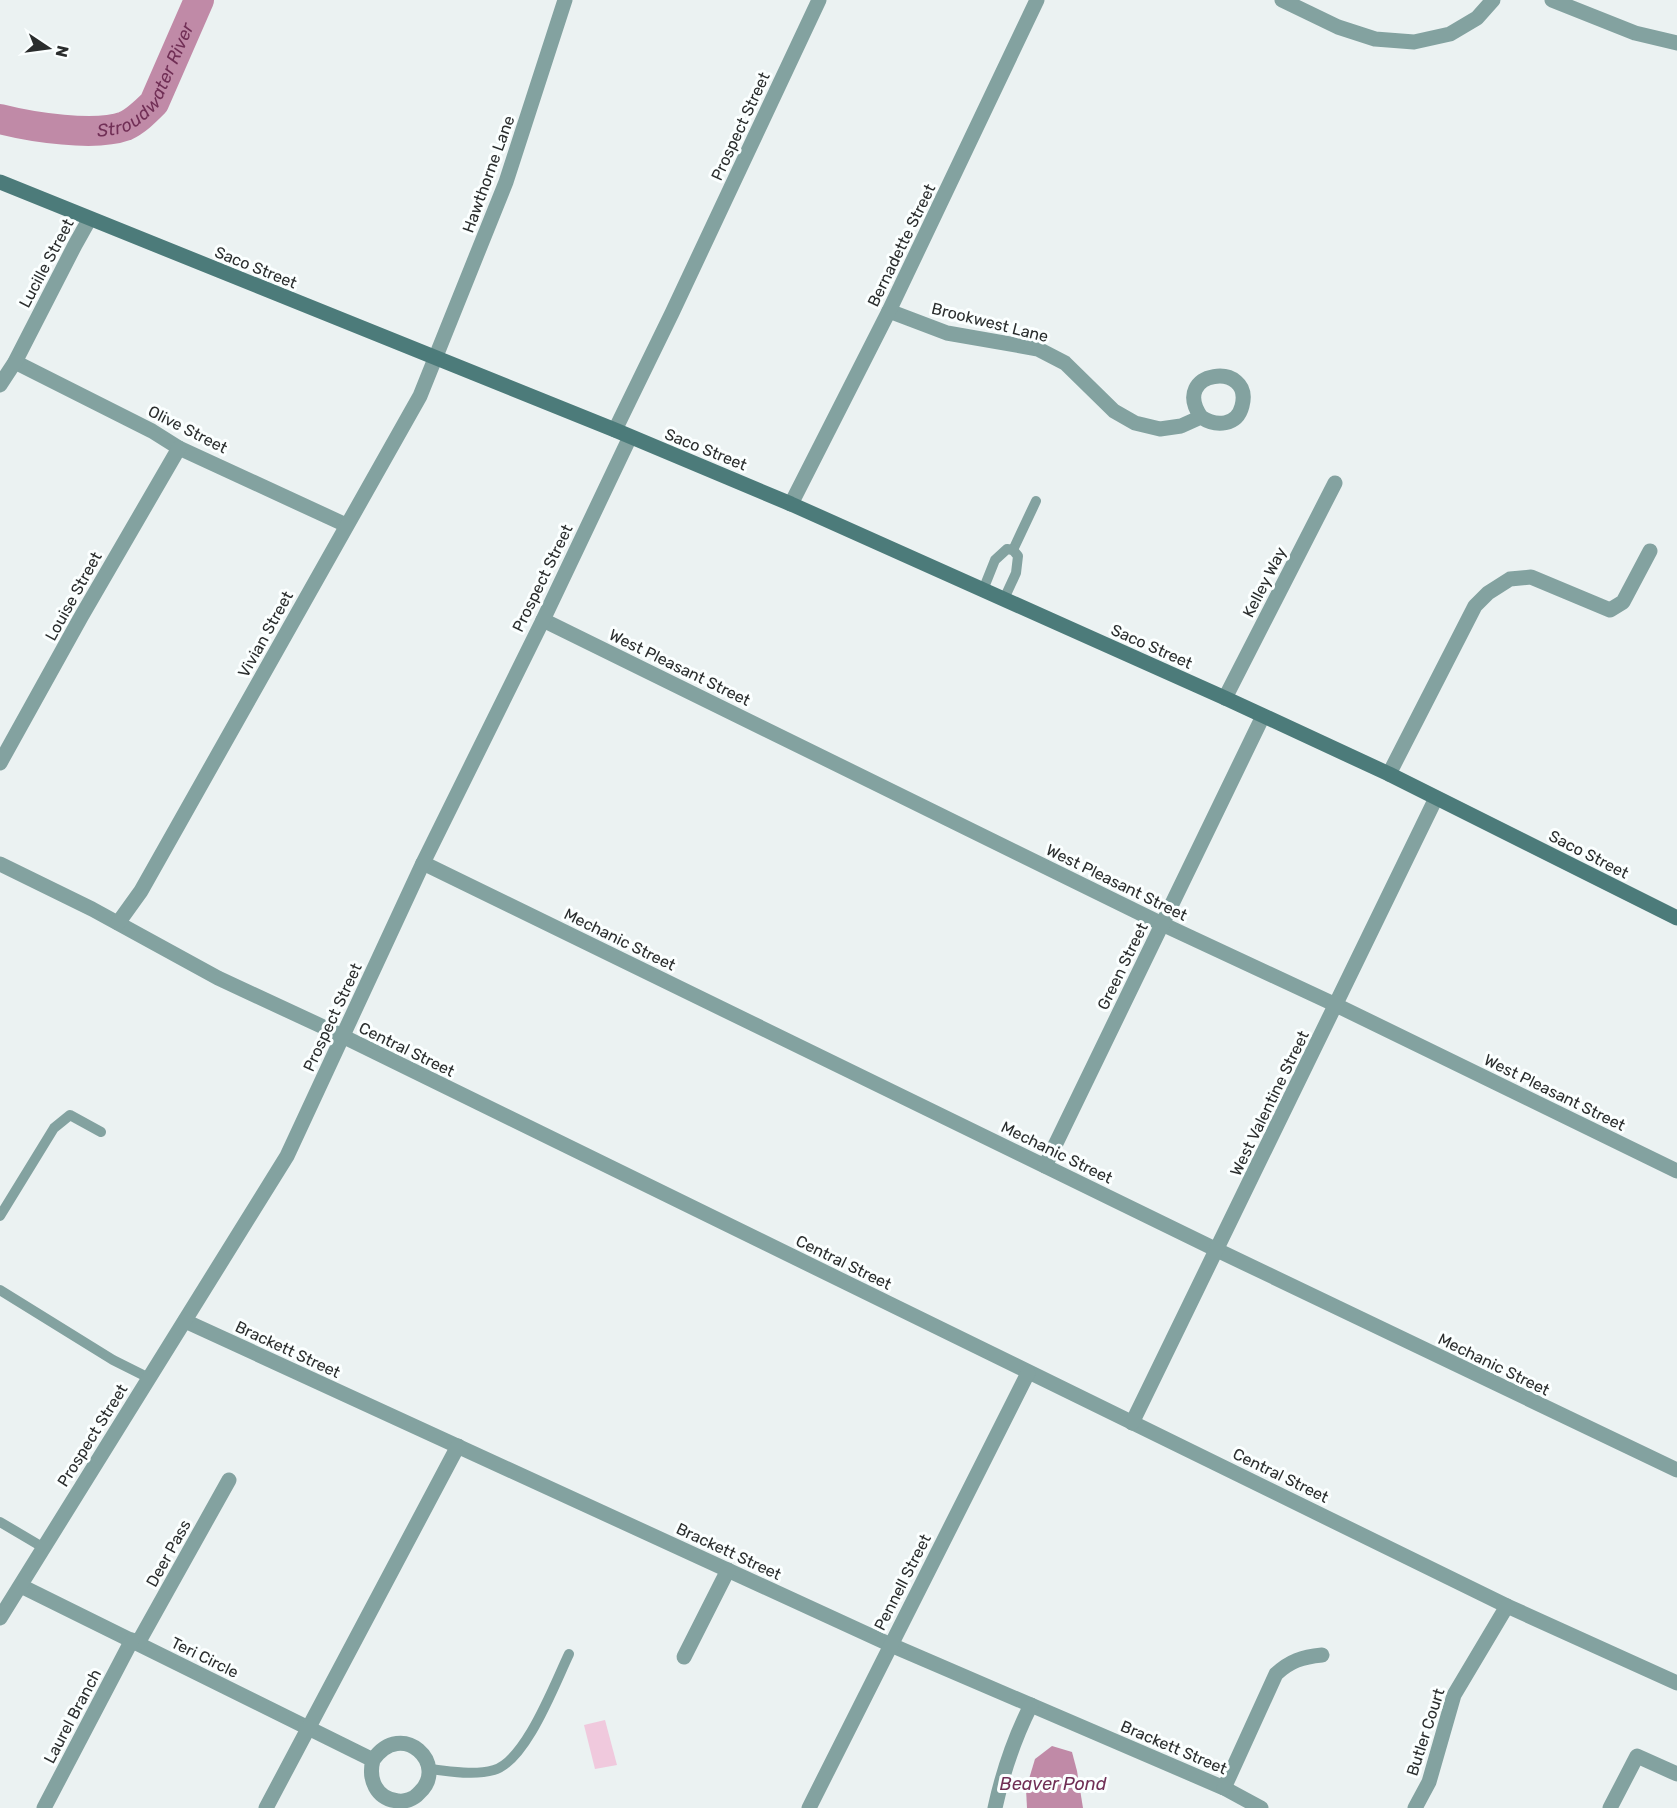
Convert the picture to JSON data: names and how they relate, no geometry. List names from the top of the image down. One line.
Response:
{"streets":{"main road":["Saco Street"],"street":["Prospect Street","Hawthorne Lane","Bernadette Street","Lucille Street","Brookwest Lane","Olive Street","Kelley Way","Louise Street","Vivian Street","West Pleasant Street","Mechanic Street","Green Street","Central Street","West Valentine Street","Brackett Street","Deer Pass","Pennell Street","Teri Circle","Laurel Branch","Butler Court"]},"crossings":[["Prospect Street","Saco Street"],["Prospect Street","West Pleasant Street"],["Prospect Street","Mechanic Street"],["Prospect Street","Central Street"],["Prospect Street","Brackett Street"],["Prospect Street","Teri Circle"],["Hawthorne Lane","Saco Street"],["Hawthorne Lane","Vivian Street"],["Bernadette Street","Saco Street"],["Bernadette Street","Brookwest Lane"],["Lucille Street","Saco Street"],["Lucille Street","Olive Street"],["Saco Street","Kelley Way"],["Saco Street","Vivian Street"],["Saco Street","Green Street"],["Saco Street","West Valentine Street"],["Olive Street","Louise Street"],["Olive Street","Vivian Street"],["Vivian Street","Central Street"],["West Pleasant Street","Green Street"],["West Pleasant Street","West Valentine Street"],["Mechanic Street","Green Street"],["Mechanic Street","West Valentine Street"],["Central Street","West Valentine Street"],["Central Street","Pennell Street"],["Central Street","Butler Court"],["Brackett Street","Pennell Street"],["Deer Pass","Teri Circle"],["Deer Pass","Laurel Branch"],["Teri Circle","Laurel Branch"]],"water":["Stroudwater River","Beaver Pond"],"north":"right"}
